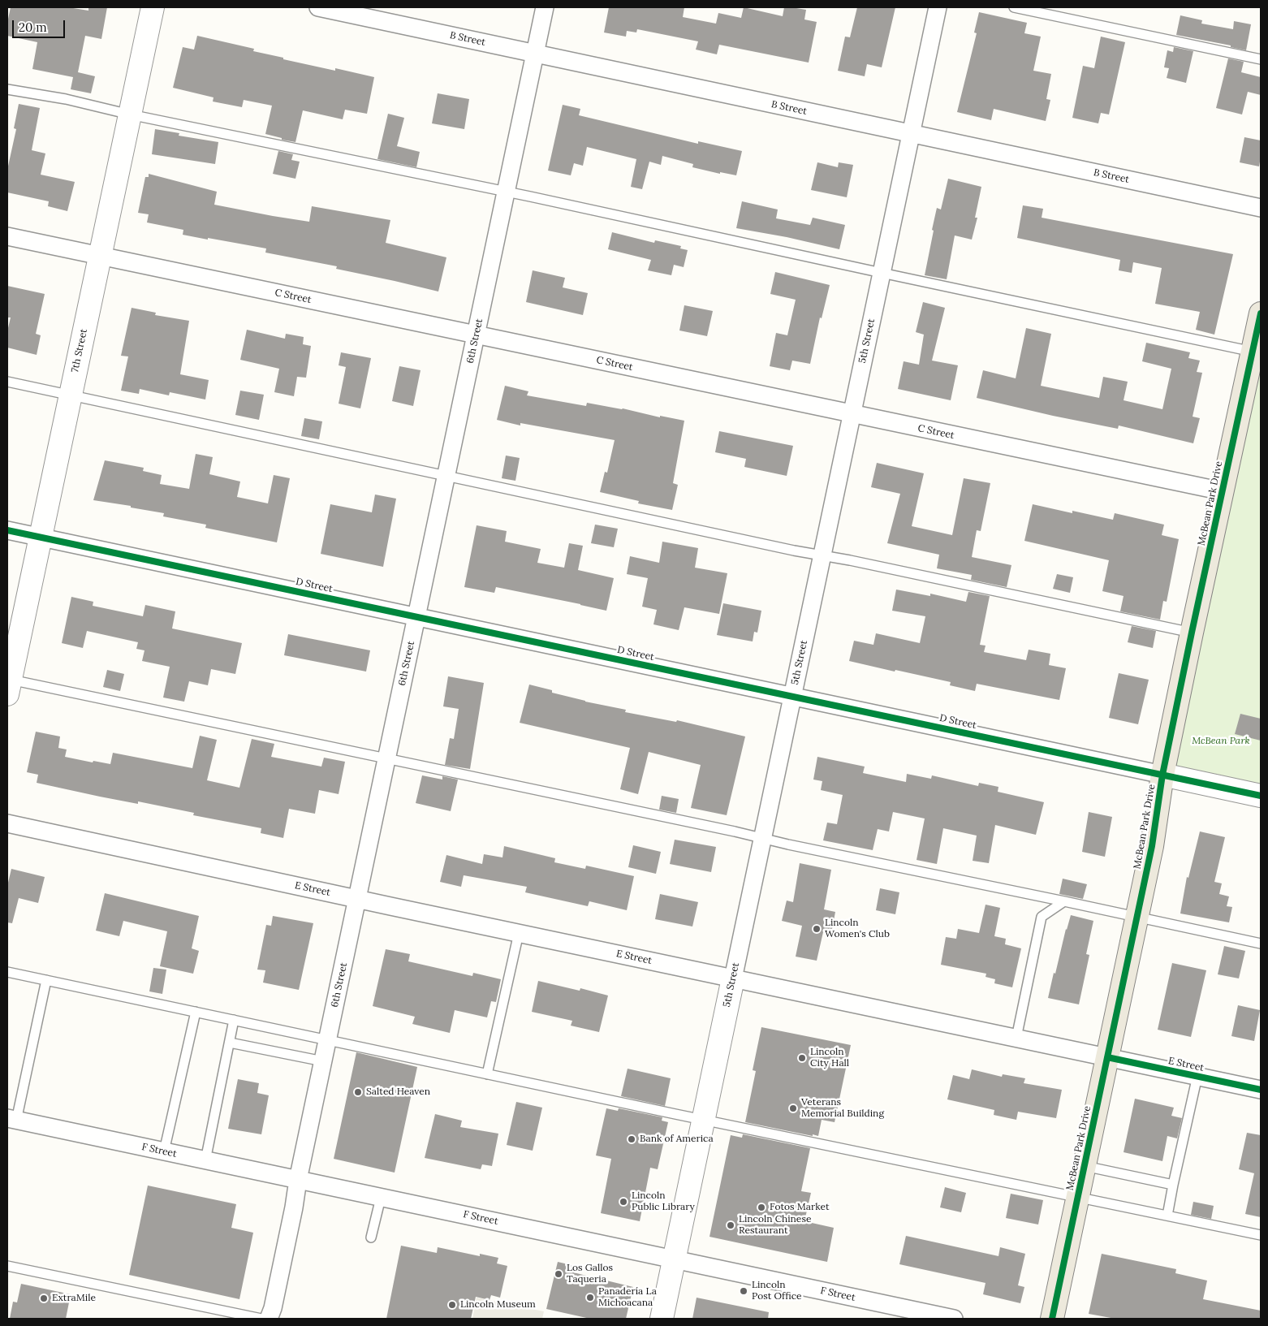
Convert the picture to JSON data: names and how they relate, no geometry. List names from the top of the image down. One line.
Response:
{"streets":{"main road":["McBean Park Drive"],"street":["B Street","C Street","6th Street","5th Street","7th Street","D Street","E Street","F Street"]},"crossings":[["B Street","6th Street"],["B Street","5th Street"],["C Street","6th Street"],["C Street","5th Street"],["C Street","7th Street"],["C Street","McBean Park Drive"],["6th Street","D Street"],["6th Street","E Street"],["6th Street","F Street"],["5th Street","D Street"],["5th Street","E Street"],["5th Street","F Street"],["7th Street","D Street"],["McBean Park Drive","D Street"],["McBean Park Drive","E Street"]],"parks":["McBean Park"],"places":["Lincoln Women's Club","Lincoln City Hall","Salted Heaven","Veterans Memorial Building","Bank of America","Lincoln Public Library","Fotos Market","Lincoln Chinese Restaurant","Los Gallos Taqueria","Lincoln Post Office","Panadería La Michoacana","ExtraMile","Lincoln Museum"],"scale_bar":"20 m"}
